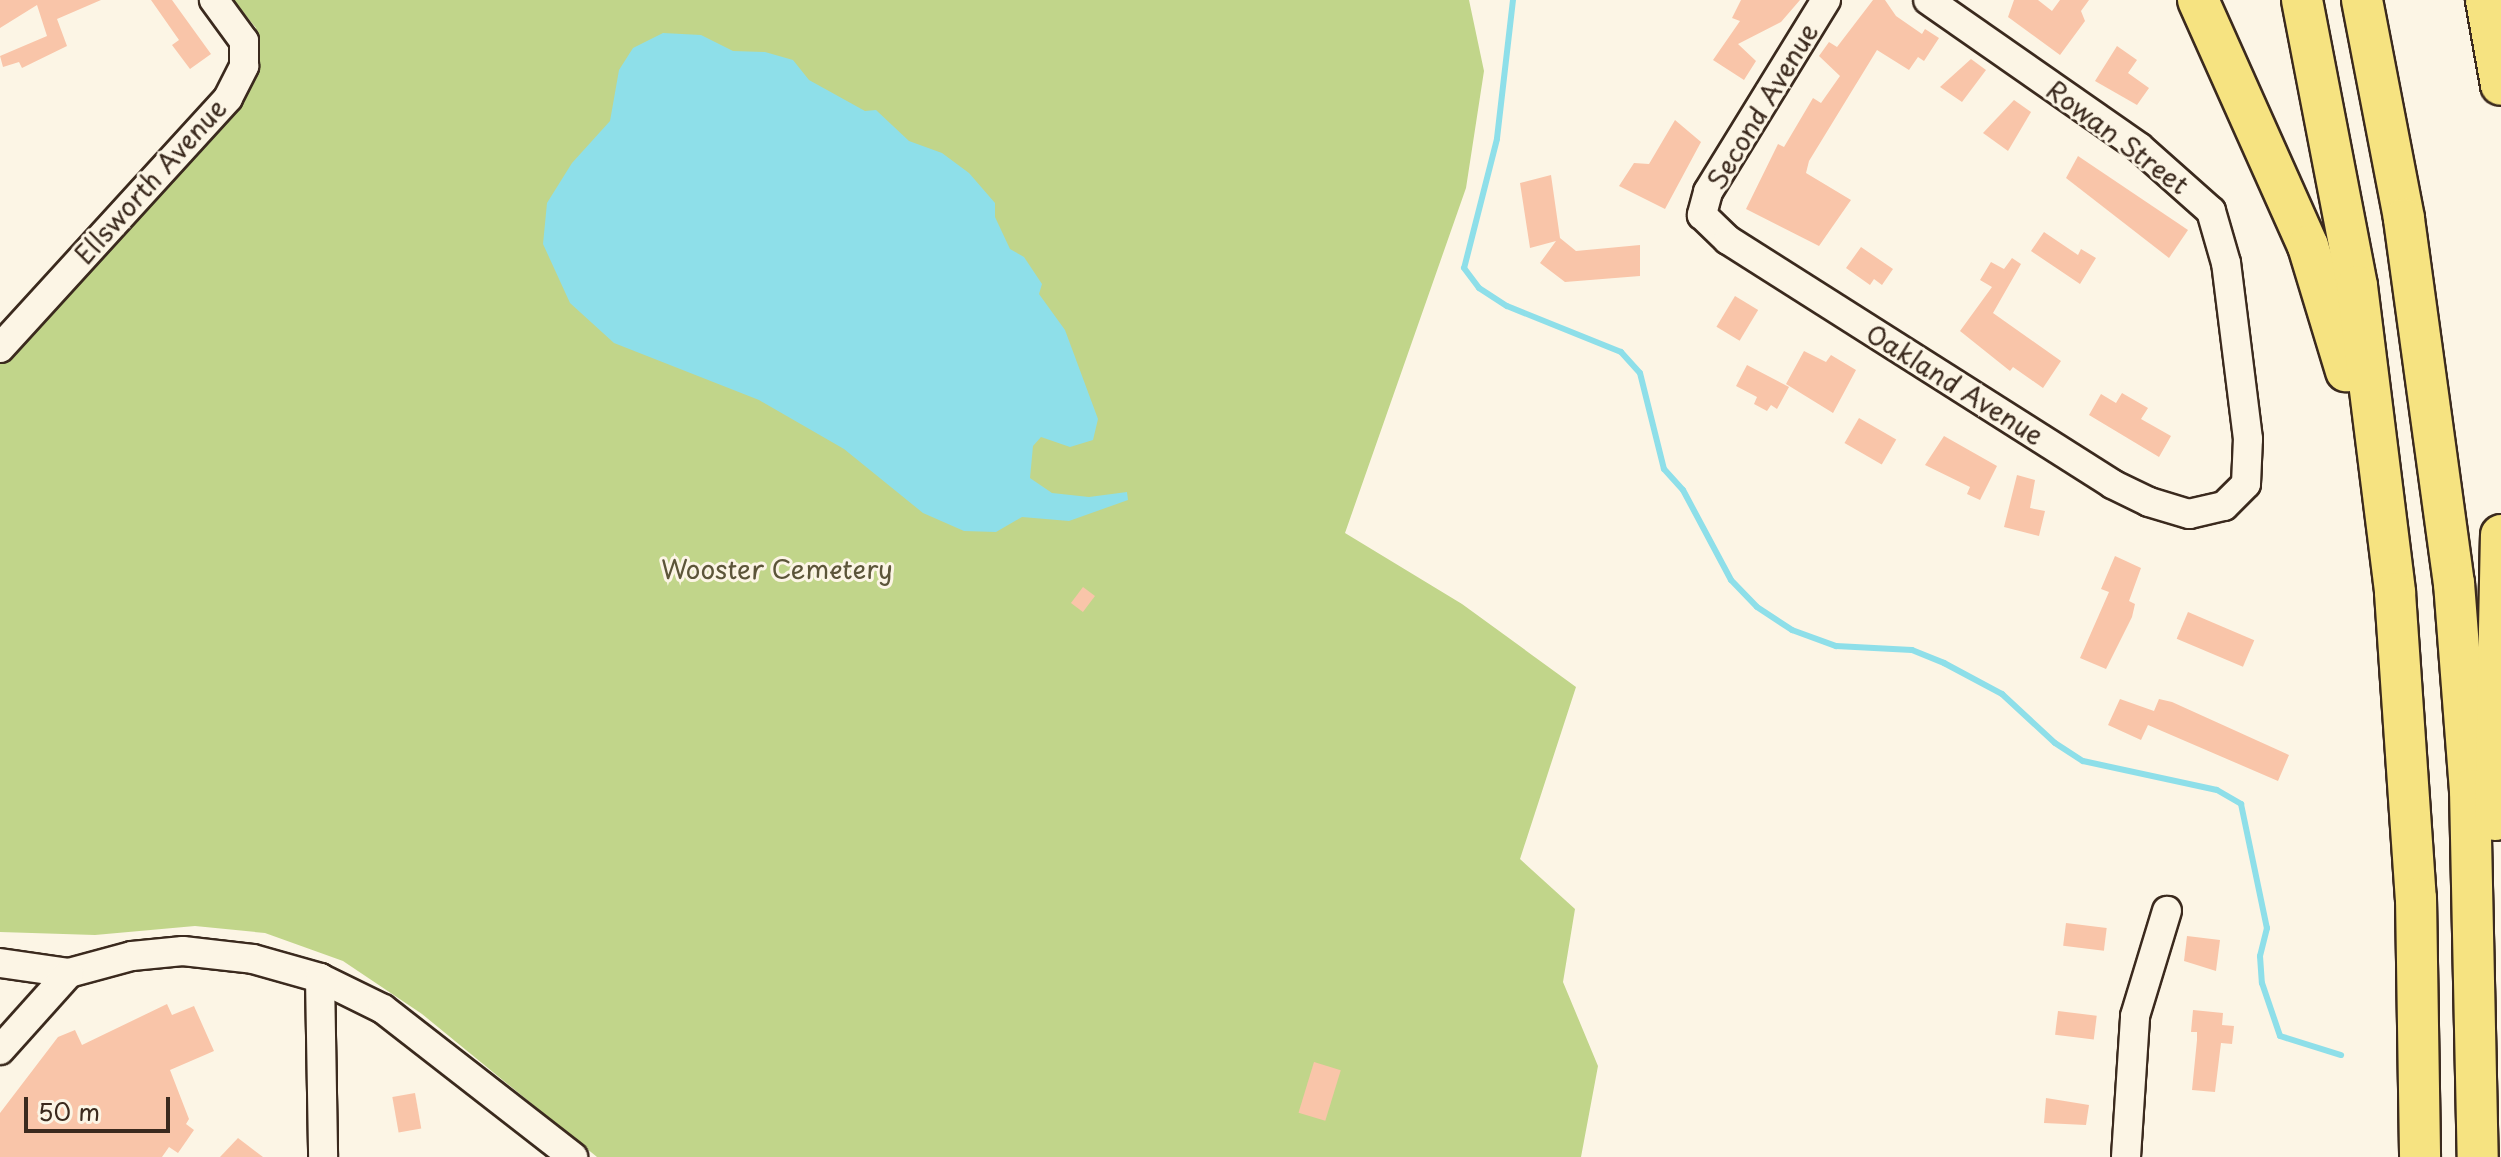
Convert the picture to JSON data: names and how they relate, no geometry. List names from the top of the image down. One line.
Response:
{"streets":{"street":["Second Avenue","Rowan Street","Ellsworth Avenue","Oakland Avenue"]},"crossings":[["Second Avenue","Oakland Avenue"],["Rowan Street","Oakland Avenue"]],"parks":["Wooster Cemetery"],"scale_bar":"50 m"}
